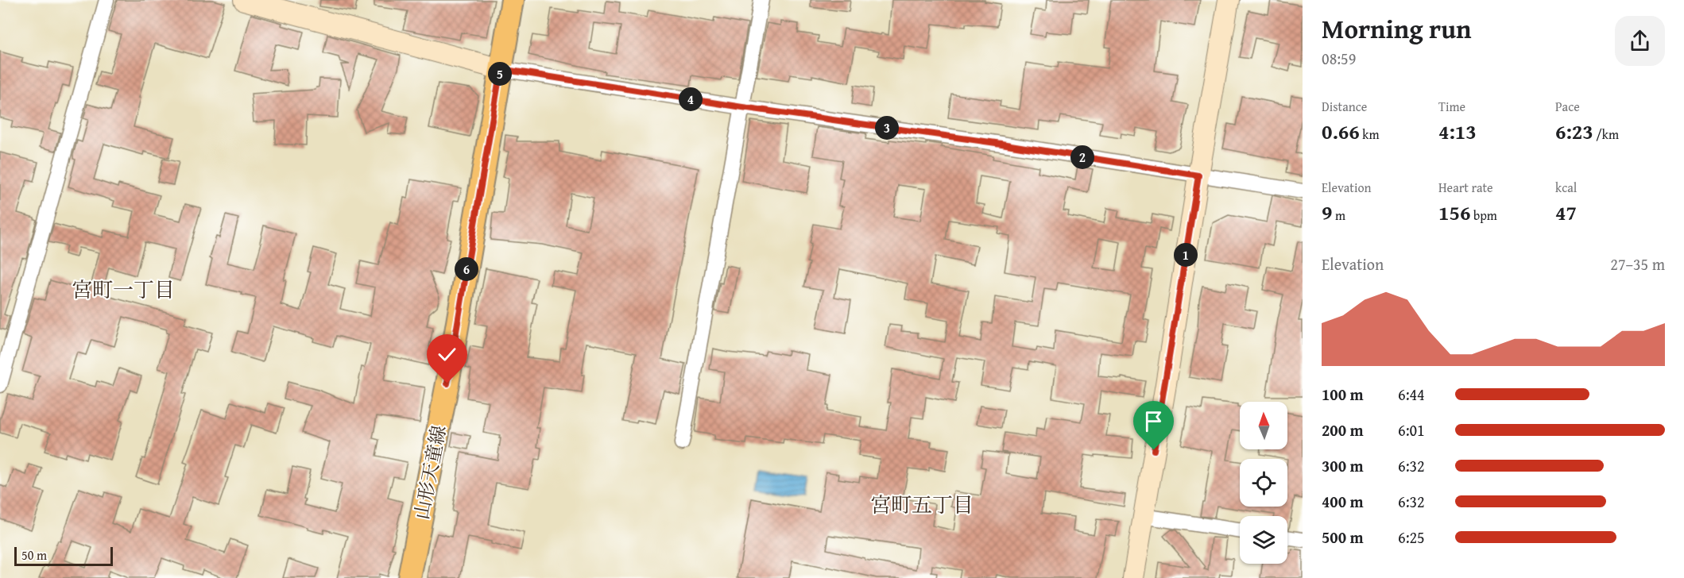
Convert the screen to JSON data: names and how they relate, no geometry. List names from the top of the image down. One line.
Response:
{"streets":{"main road":["山形天童線"]},"districts":["宮町一丁目","宮町五丁目"],"scale_bar":"50 m","north":"top","page":{"heading":["Morning run","08:59"],"pins":["5","4","3","2","1","6"],"stats":[["Distance","0.66 km"],["Time","4:13"],["Pace","6:23 /km"],["Elevation","9 m"],["Heart rate","156 bpm"],["kcal","47"]],"chart":["Elevation","27–35 m"],"list":[{"name":"100 m","note":"6:44"},{"name":"200 m","note":"6:01"},{"name":"300 m","note":"6:32"},{"name":"400 m","note":"6:32"},{"name":"500 m","note":"6:25"}],"scale":"50 m"}}
